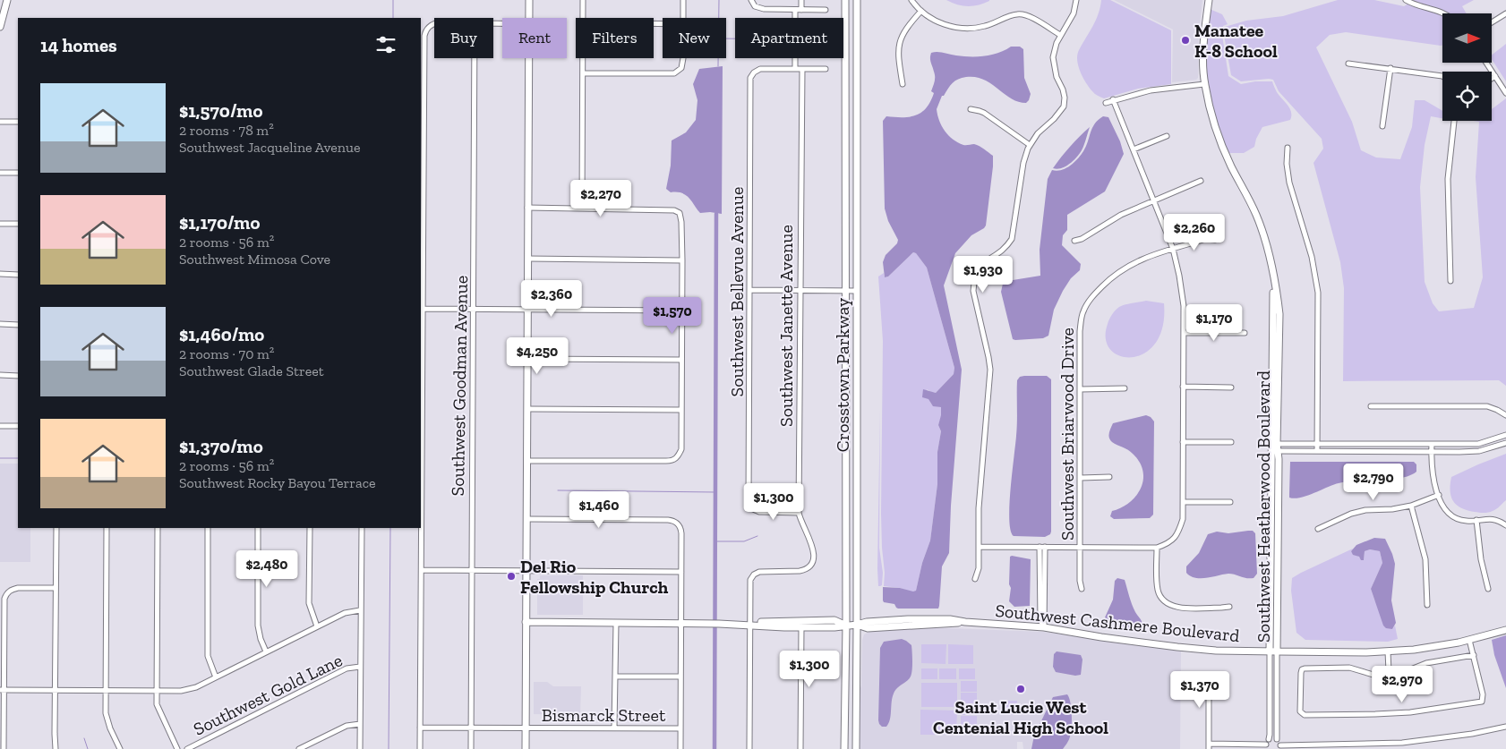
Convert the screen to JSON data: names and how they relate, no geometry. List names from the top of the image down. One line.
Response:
{"streets":{"street":["Southwest Bellevue Avenue","Southwest Janette Avenue","Crosstown Parkway","Southwest Goodman Avenue","Southwest Briarwood Drive","Southwest Heatherwood Boulevard","Southwest Cashmere Boulevard","Southwest Gold Lane","Bismarck Street"]},"crossings":[["Southwest Bellevue Avenue","Southwest Janette Avenue"],["Southwest Janette Avenue","Southwest Cashmere Boulevard"],["Crosstown Parkway","Southwest Cashmere Boulevard"],["Southwest Goodman Avenue","Bismarck Street"],["Southwest Heatherwood Boulevard","Southwest Cashmere Boulevard"]],"places":["Manatee K-8 School","Del Rio Fellowship Church","Saint Lucie West Centenial High School"],"north":"right","page":{"chip":["Buy","Rent","Filters","New","Apartment"],"heading":"14 homes","list":[{"name":"$1,570/mo","note":"2 rooms · 78 m² · Southwest Jacqueline Avenue"},{"name":"$1,170/mo","note":"2 rooms · 56 m² · Southwest Mimosa Cove"},{"name":"$1,460/mo","note":"2 rooms · 70 m² · Southwest Glade Street"},{"name":"$1,370/mo","note":"2 rooms · 56 m² · Southwest Rocky Bayou Terrace"}],"price":["$2,270","$2,260","$1,930","$2,360","$1,570","$1,170","$4,250","$2,790","$1,300","$1,460","$2,480","$1,300","$2,970","$1,370"]}}
